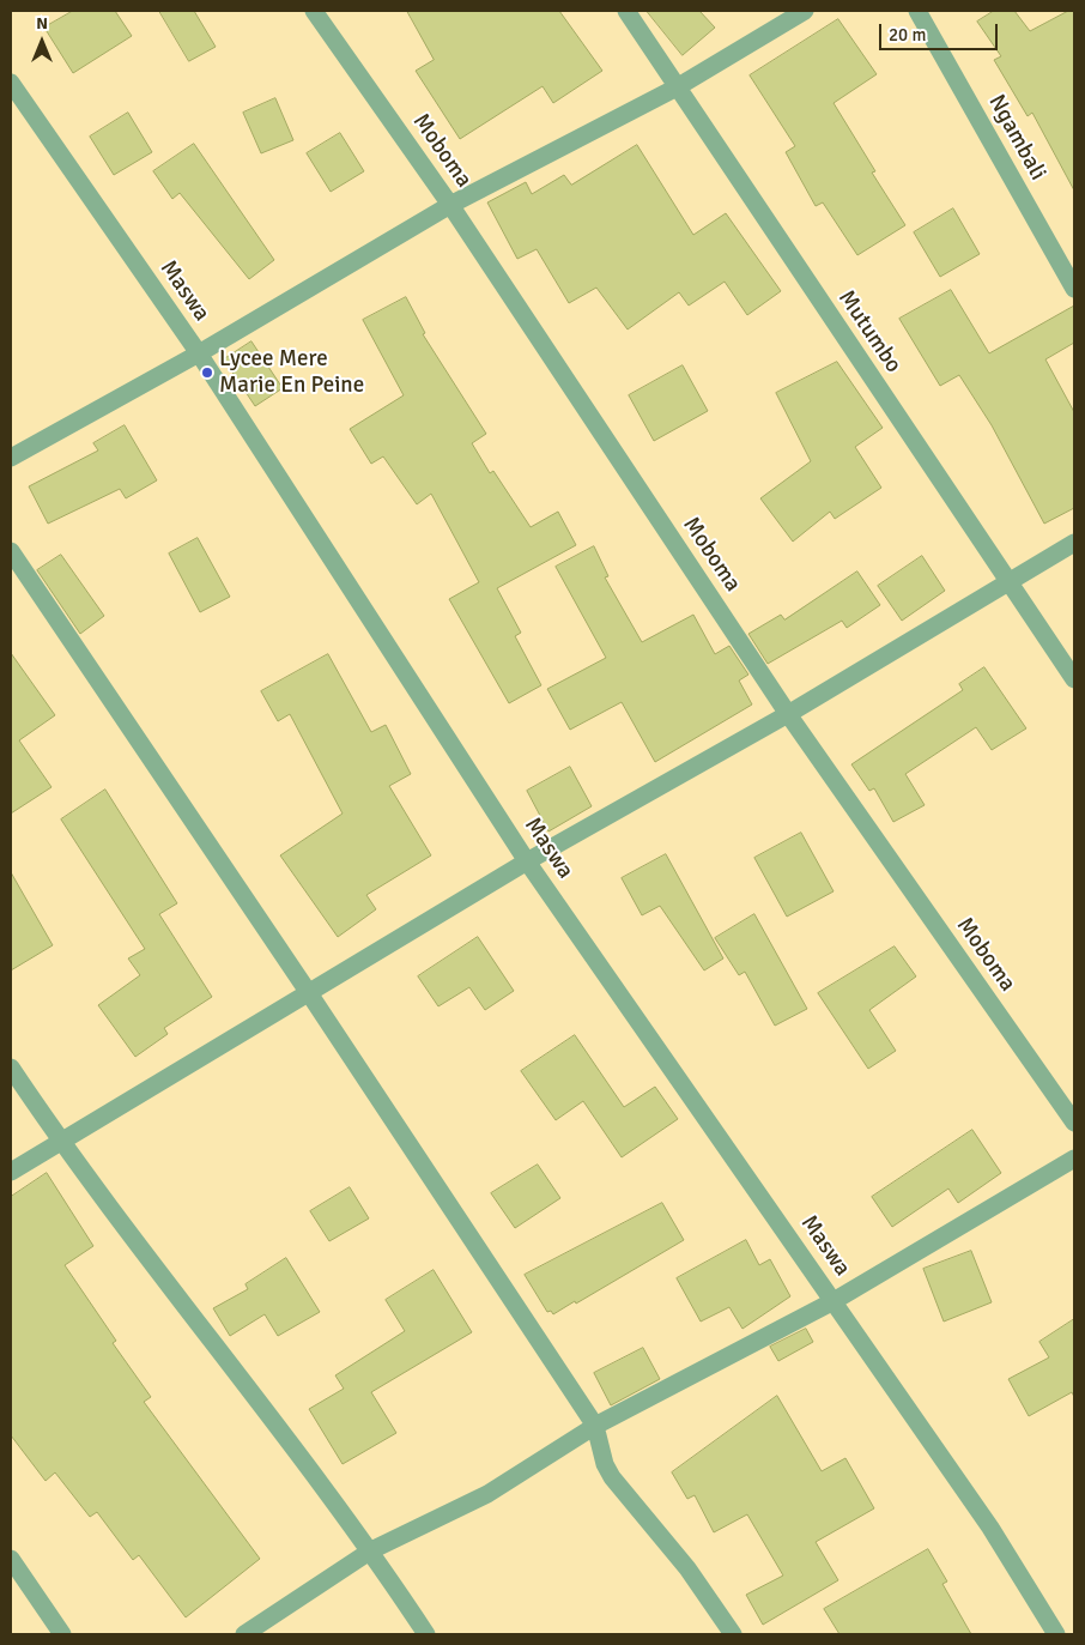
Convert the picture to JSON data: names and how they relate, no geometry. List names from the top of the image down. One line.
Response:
{"streets":{"street":["Ngambali","Moboma","Maswa","Mutumbo"]},"places":["Lycee Mere Marie En Peine"],"scale_bar":"20 m","north":"top"}
